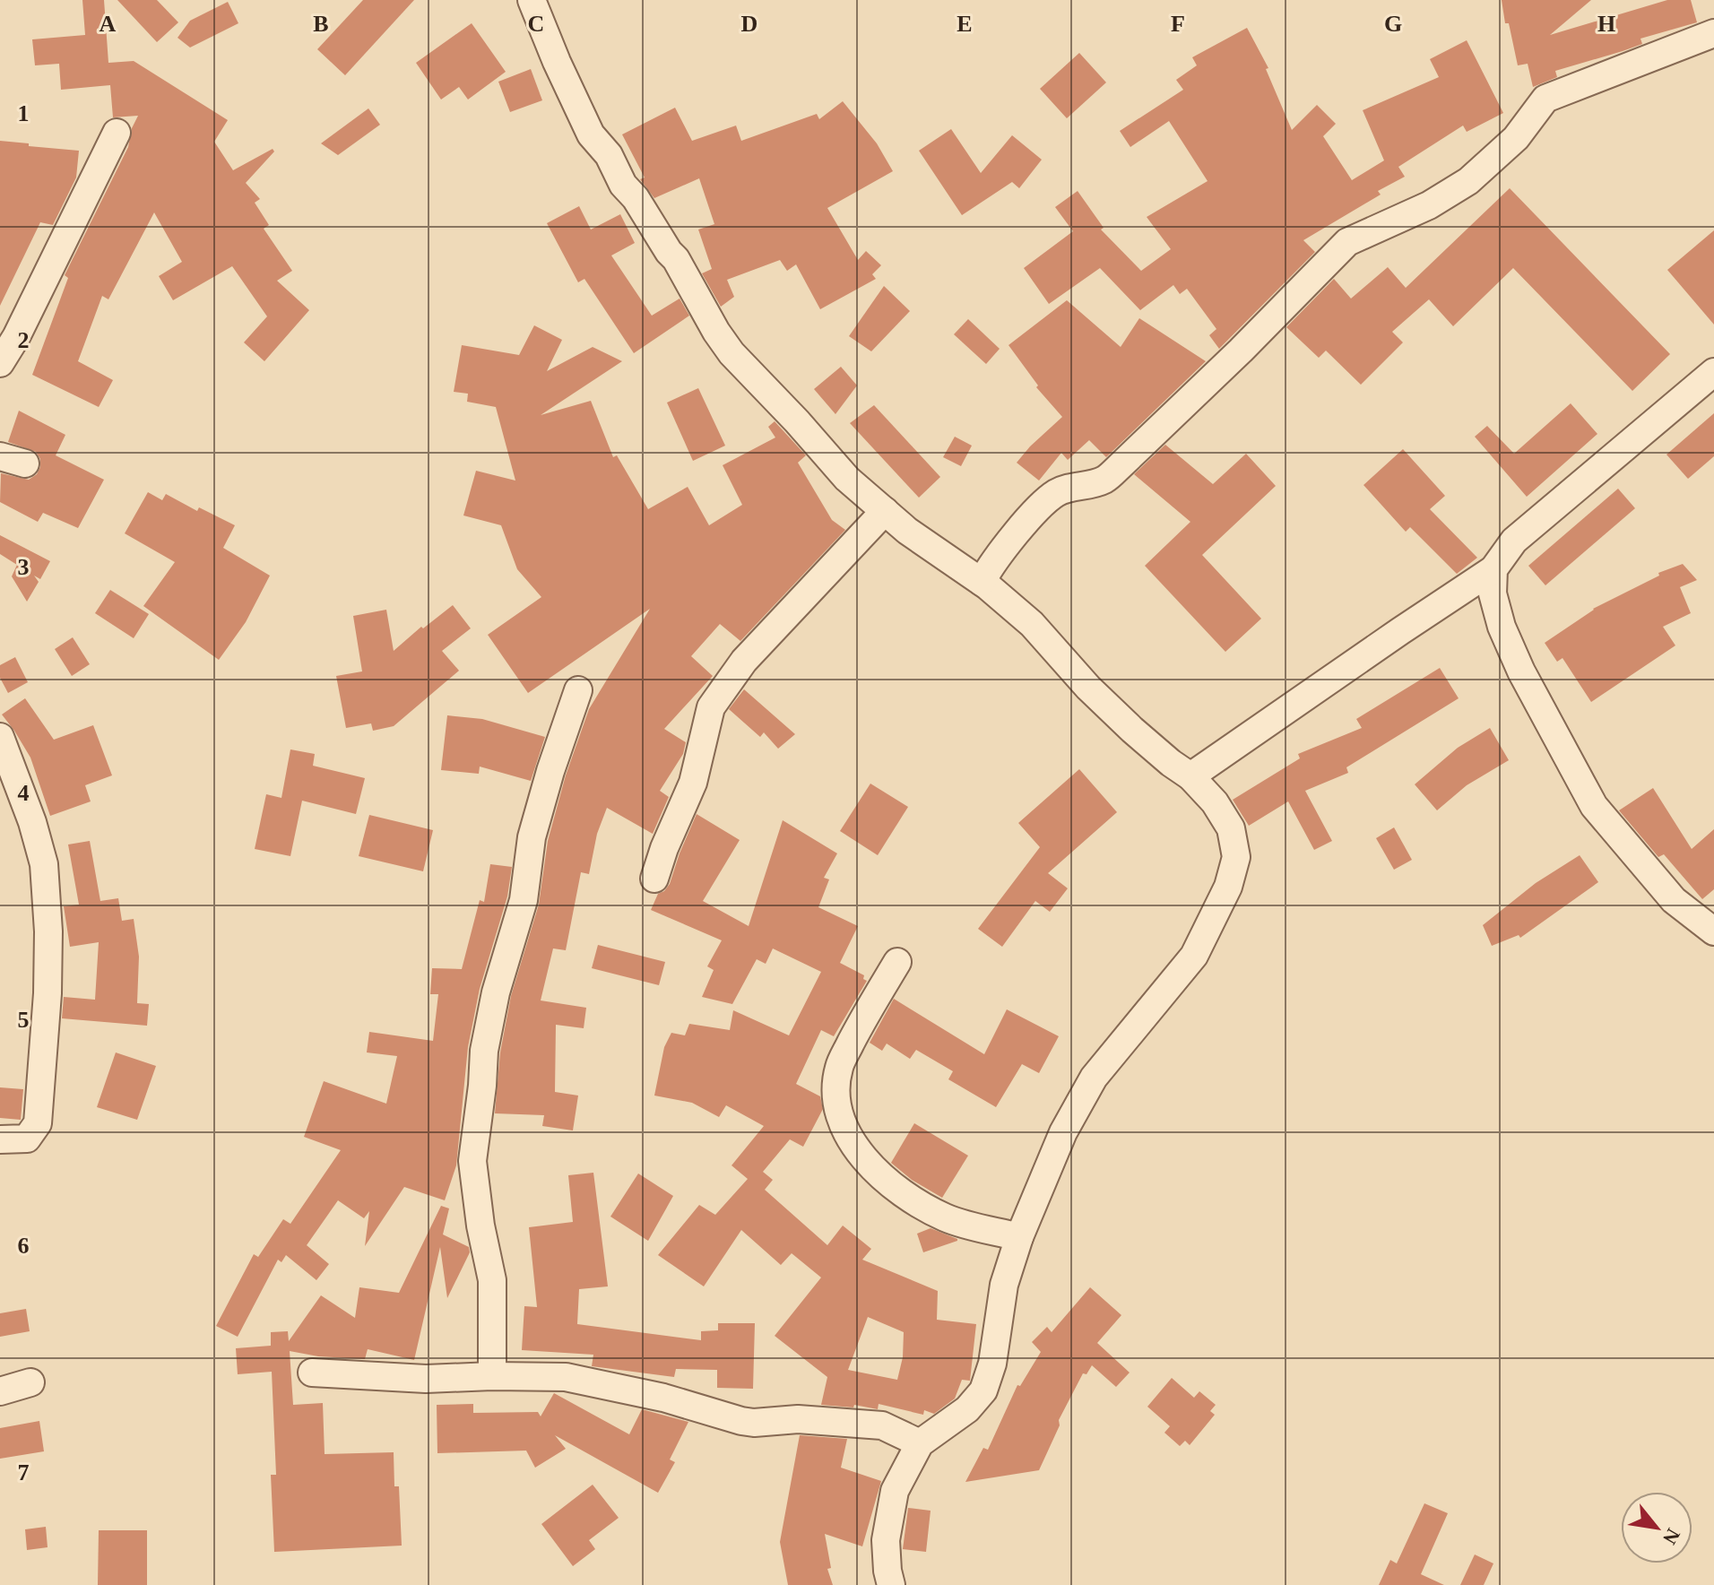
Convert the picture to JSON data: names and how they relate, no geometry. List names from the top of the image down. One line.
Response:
{"north":"bottom right","grid":{"columns":["A","B","C","D","E","F","G","H"],"rows":["1","2","3","4","5","6","7"]}}
